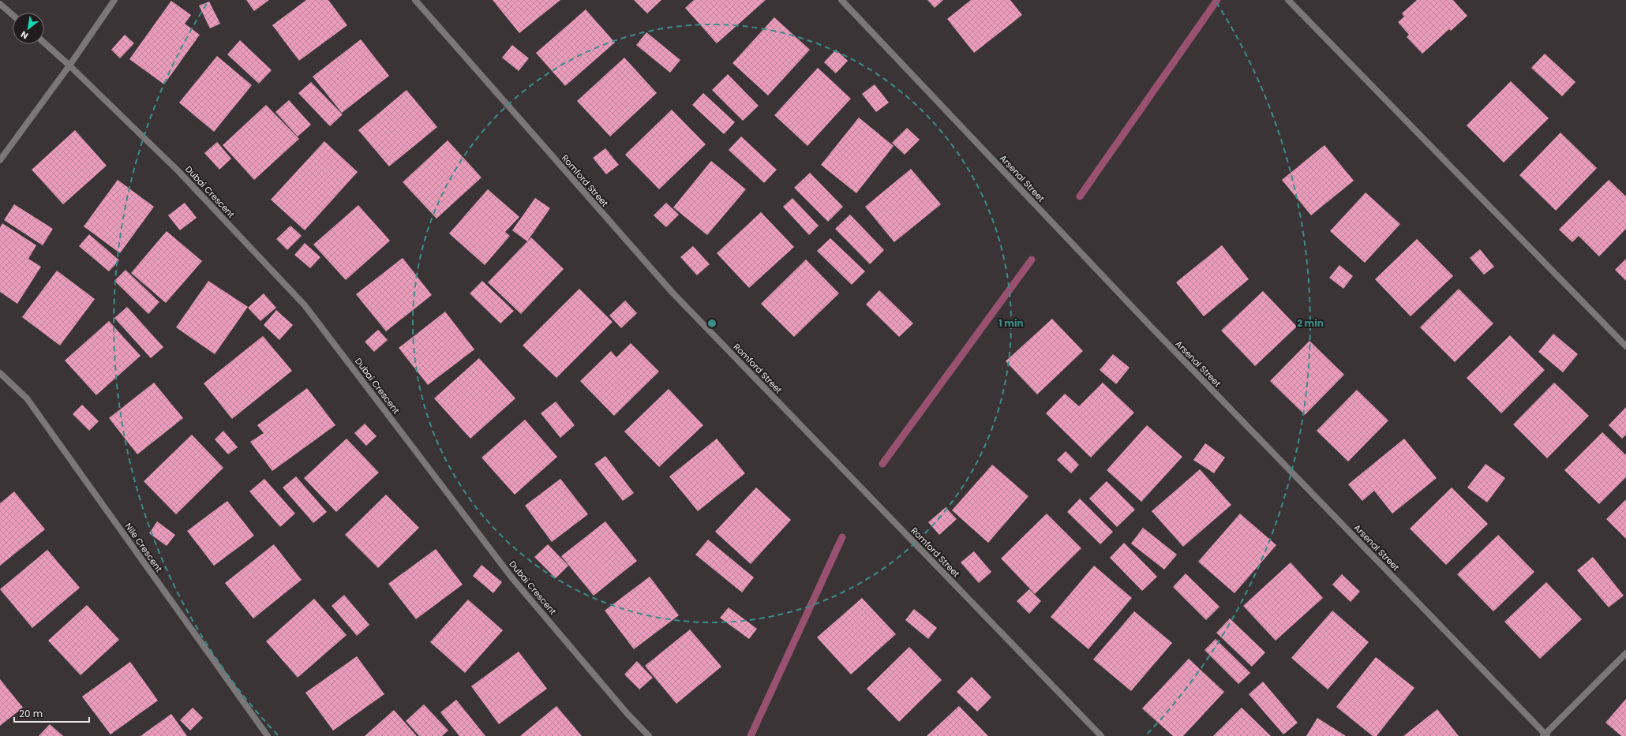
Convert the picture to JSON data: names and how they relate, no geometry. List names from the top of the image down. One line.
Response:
{"streets":{"street":["Arsenal Street","Romford Street","Dubai Crescent","Nile Crescent"]},"scale_bar":"20 m","north":"bottom left","rings":["1 min","2 min"]}
